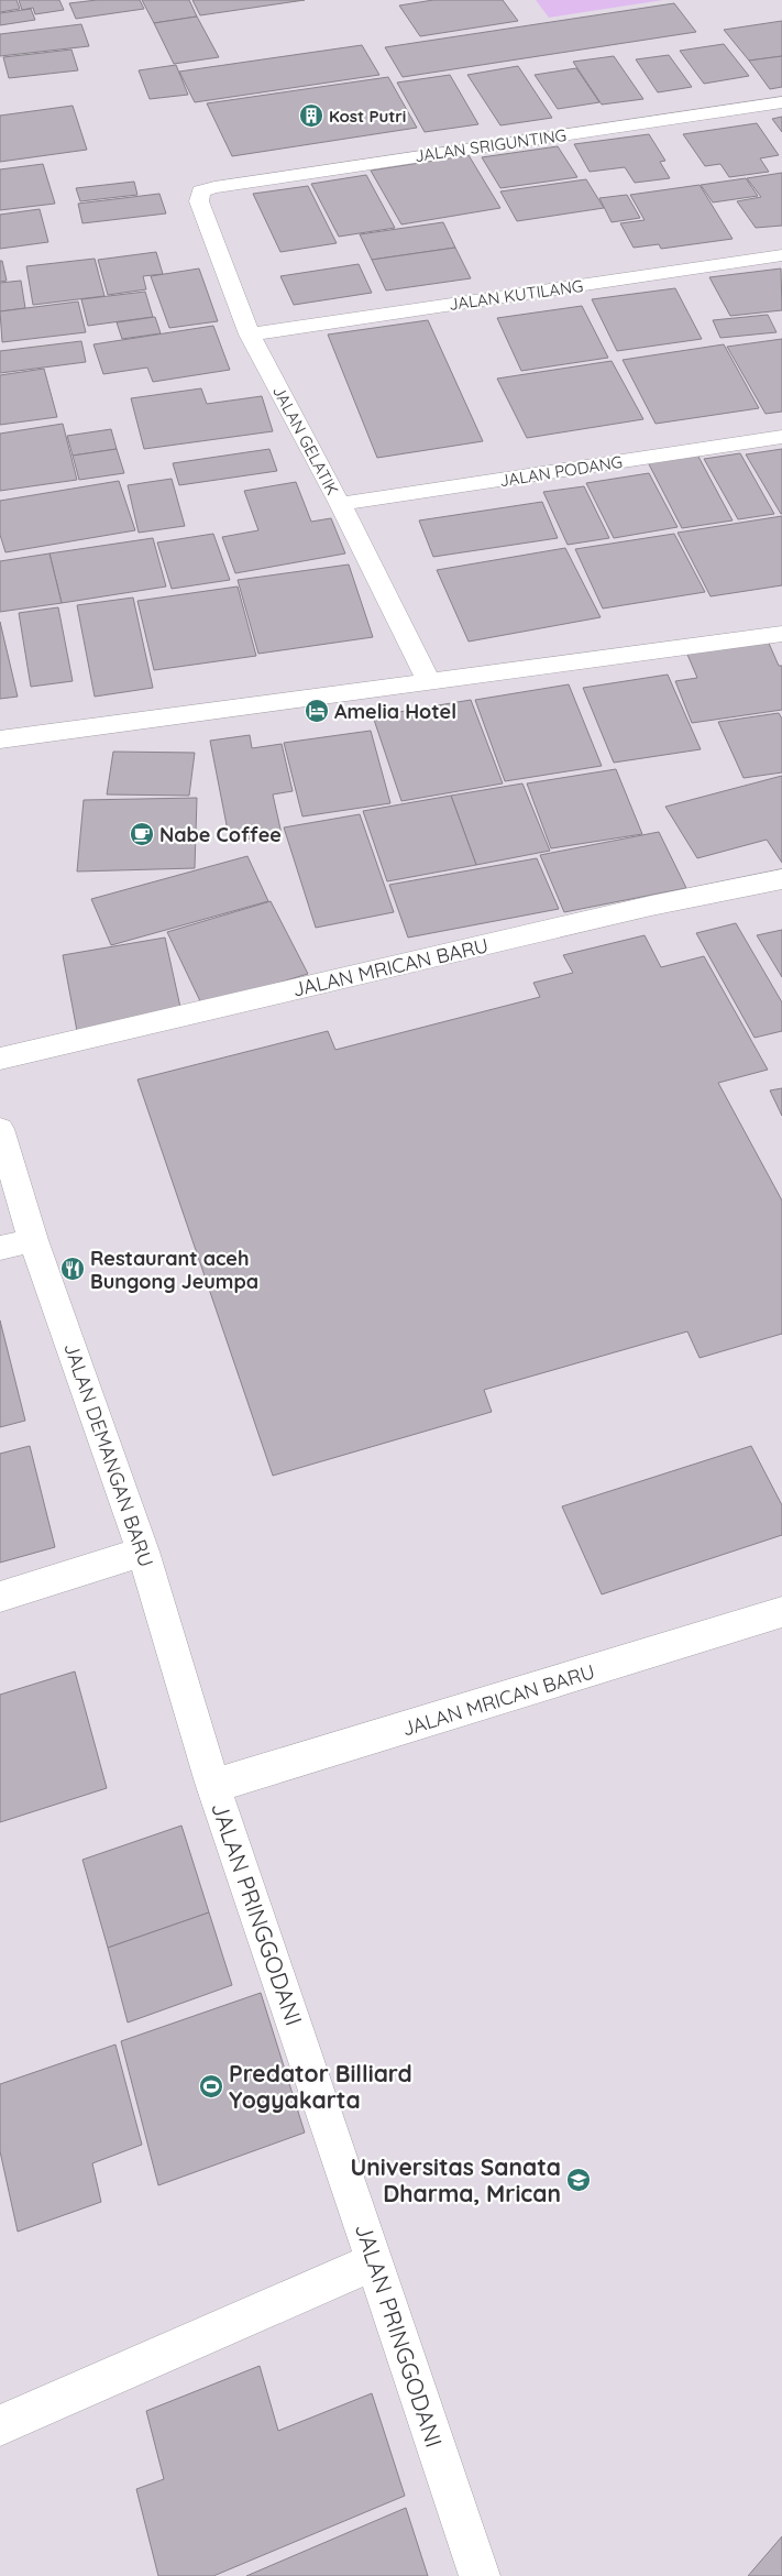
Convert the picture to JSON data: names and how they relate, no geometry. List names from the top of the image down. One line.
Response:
{"streets":{"street":["JALAN SRIGUNTING","JALAN KUTILANG","JALAN GELATIK","JALAN PODANG","JALAN MRICAN BARU","JALAN DEMANGAN BARU","JALAN PRINGGODANI"]},"crossings":[["JALAN SRIGUNTING","JALAN GELATIK"],["JALAN KUTILANG","JALAN GELATIK"],["JALAN GELATIK","JALAN PODANG"],["JALAN MRICAN BARU","JALAN DEMANGAN BARU"],["JALAN MRICAN BARU","JALAN PRINGGODANI"],["JALAN DEMANGAN BARU","JALAN PRINGGODANI"]],"places":{"building":["Kost Putri"],"hotel":["Amelia Hotel"],"cafe":["Nabe Coffee"],"restaurant":["Restaurant aceh Bungong Jeumpa"],"sports":["Predator Billiard Yogyakarta"],"school or university":["Universitas Sanata Dharma, Mrican"]}}
